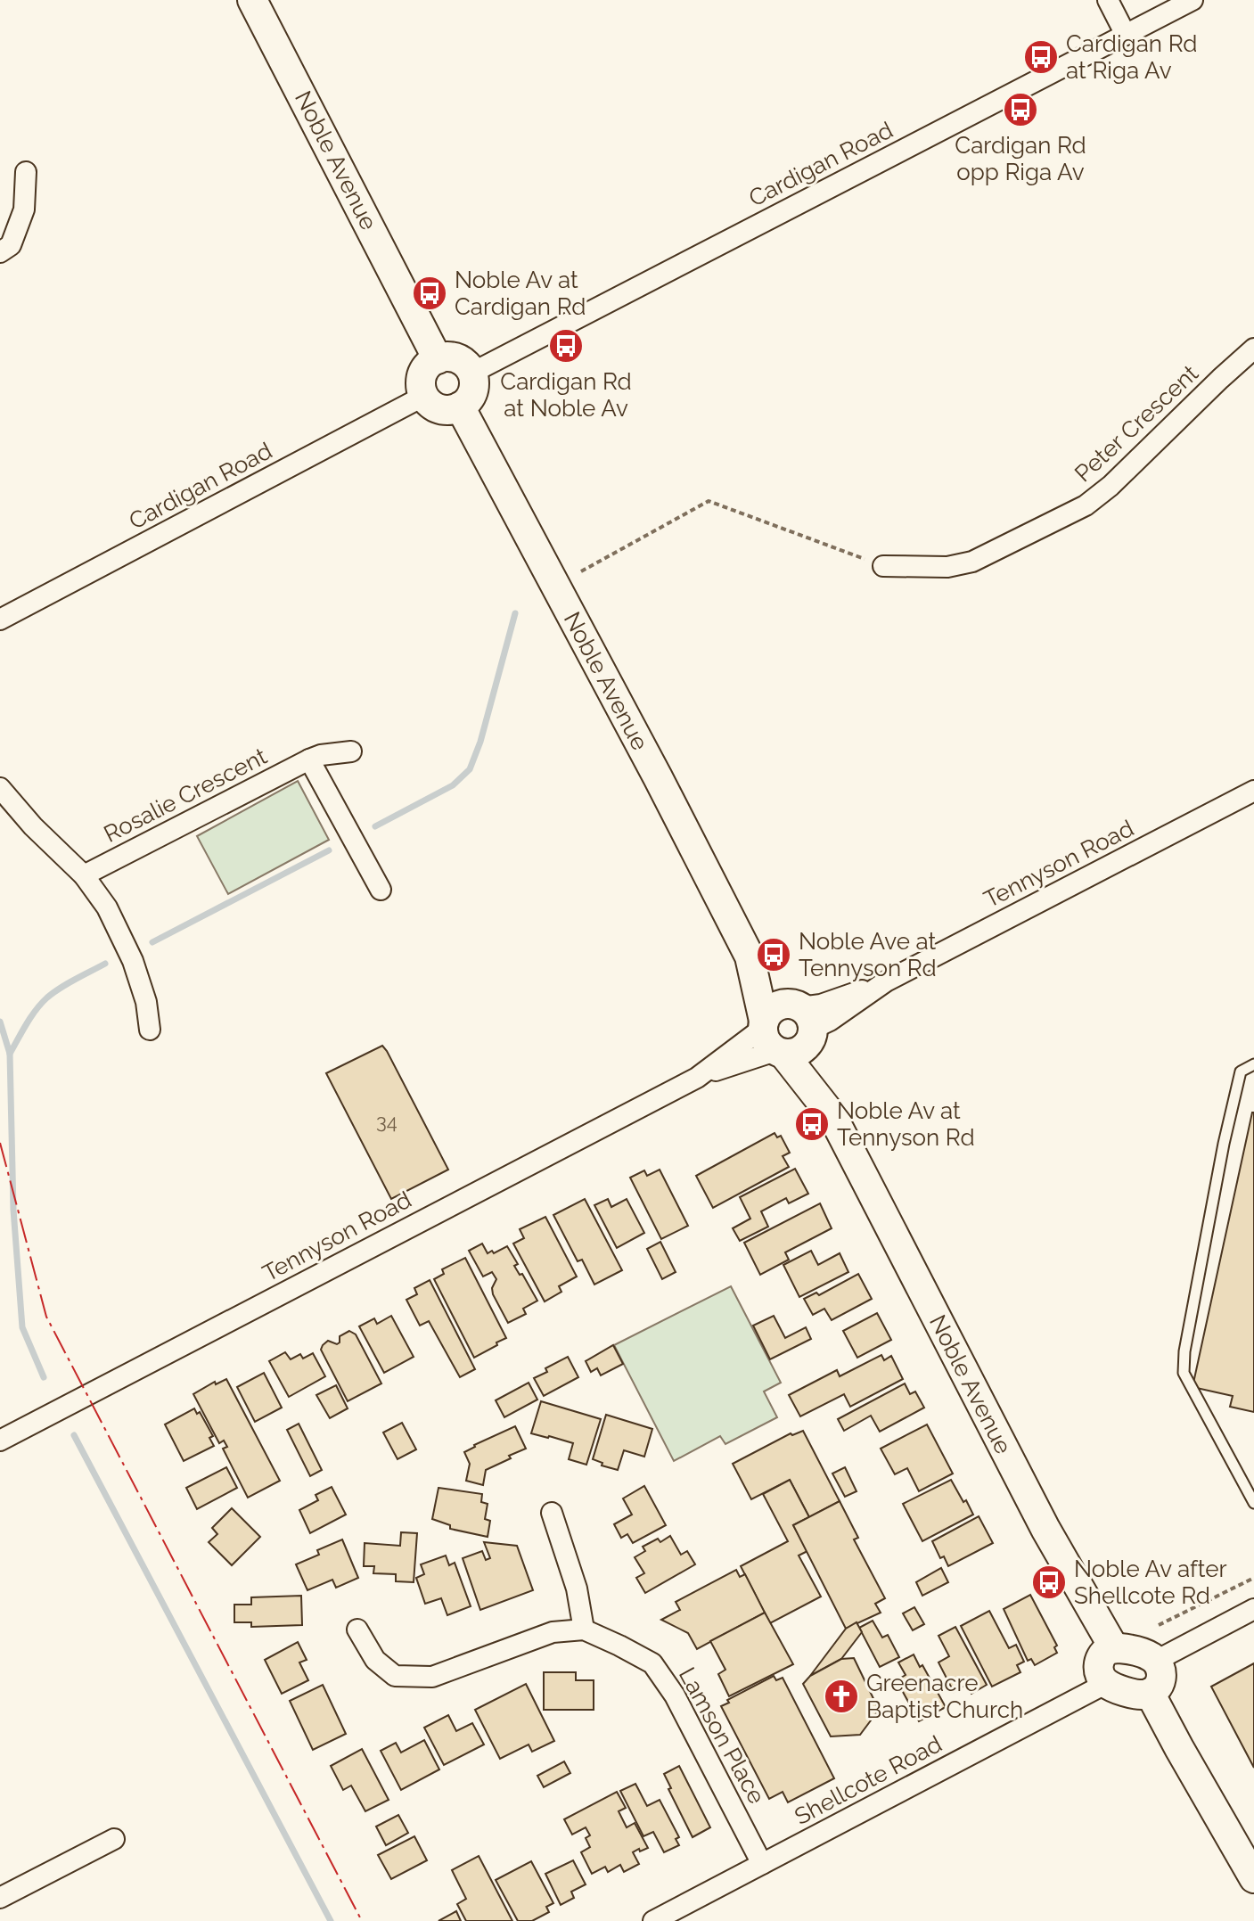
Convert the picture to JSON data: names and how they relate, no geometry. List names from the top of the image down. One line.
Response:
{"streets":{"street":["Noble Avenue","Cardigan Road","Peter Crescent","Rosalie Crescent","Tennyson Road","Lamson Place","Shellcote Road"]},"crossings":[["Noble Avenue","Cardigan Road"],["Noble Avenue","Tennyson Road"],["Noble Avenue","Shellcote Road"],["Lamson Place","Shellcote Road"]],"places":{"bus stop":["Cardigan Rd at Riga Av","Cardigan Rd opp Riga Av","Noble Av at Cardigan Rd","Cardigan Rd at Noble Av","Noble Ave at Tennyson Rd","Noble Av at Tennyson Rd","Noble Av after Shellcote Rd"],"church":["Greenacre Baptist Church"]},"house_numbers":["34"]}
